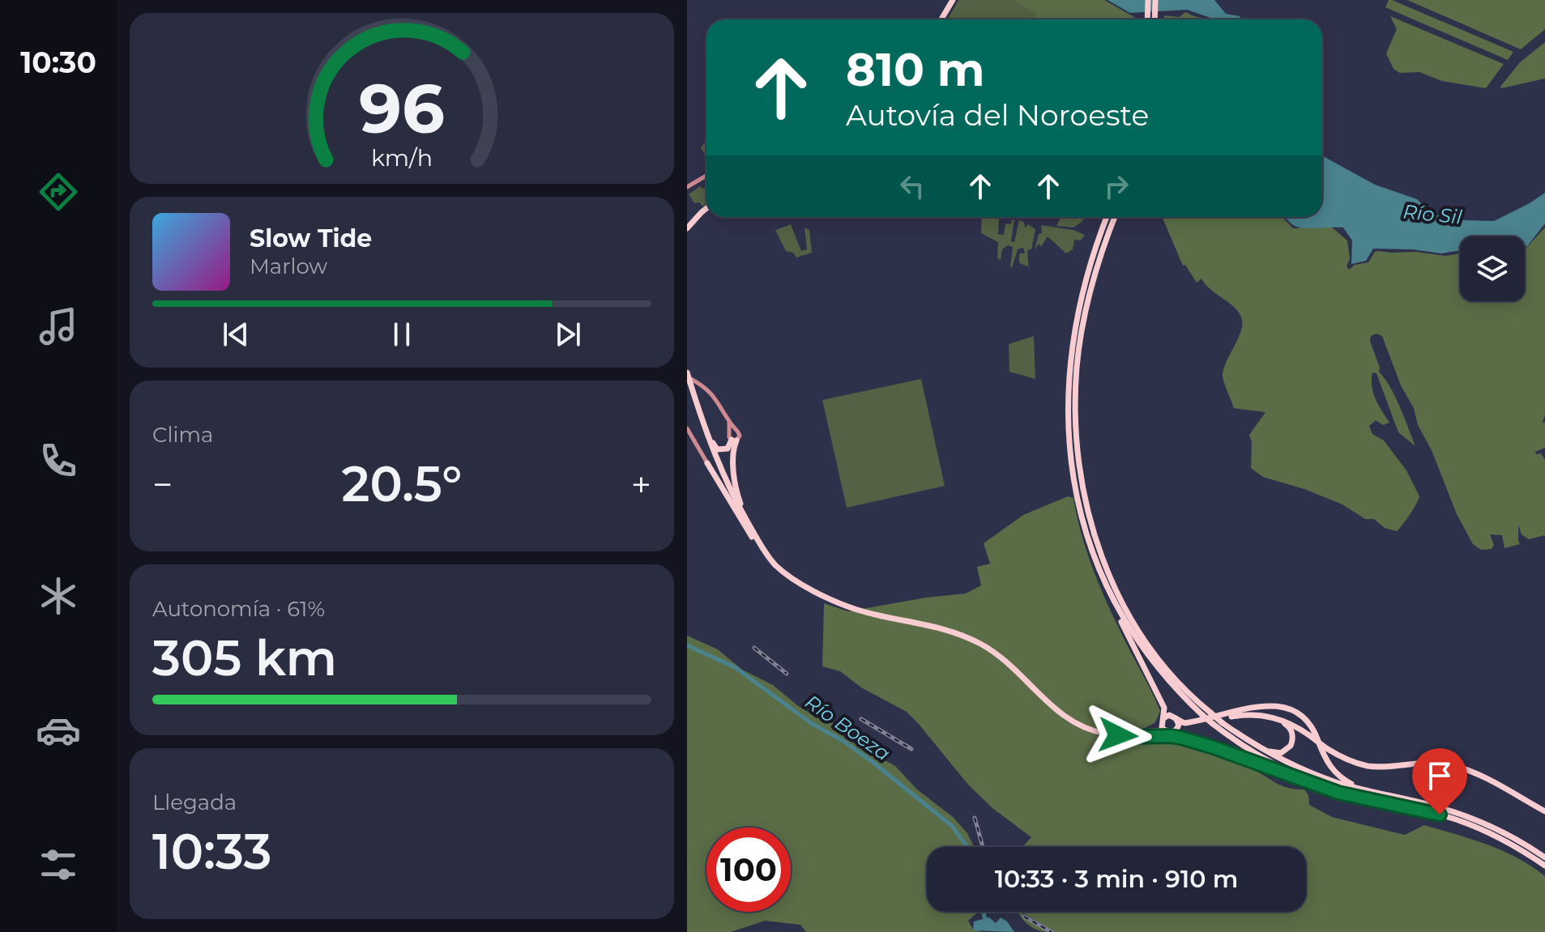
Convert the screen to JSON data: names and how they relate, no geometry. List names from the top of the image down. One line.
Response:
{"water":["Río Sil","Río Boeza"],"page":{"tabs":"10:30","turn":["810 m","Autovía del Noroeste"],"song":["Slow Tide","Marlow"],"tile":["Clima",["Autonomía · 61%","305 km"],["Llegada","10:33"]],"heat":["−","20.5°","+"],"limit":"100","trip":"10:33 · 3 min · 910 m","gauge":["96","km/h"]}}
